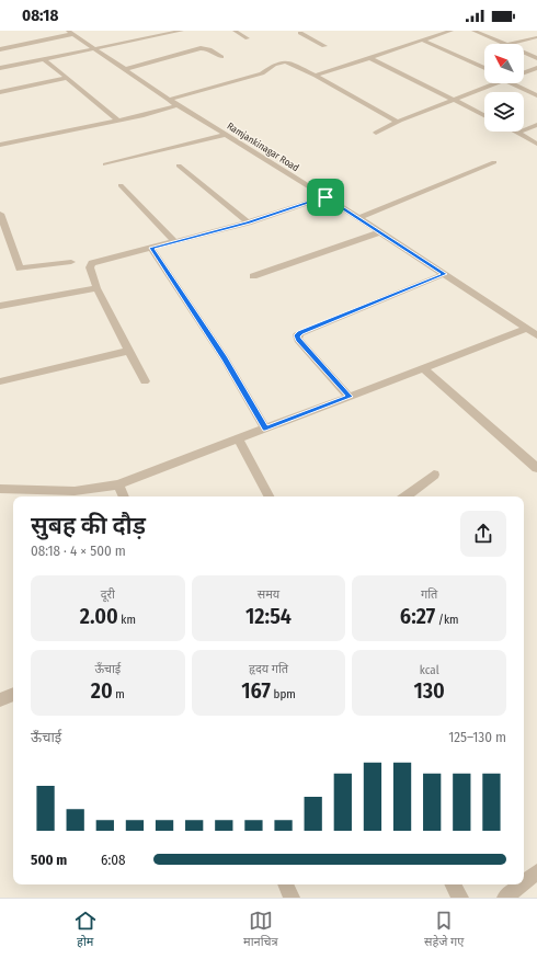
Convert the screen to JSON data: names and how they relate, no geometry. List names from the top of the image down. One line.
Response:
{"streets":{"street":["Ramjankinagar Road"]},"north":"top left","page":{"status":"08:18","heading":["सुबह की दौड़","08:18 · 4 × 500 m"],"stats":[["दूरी","2.00 km"],["समय","12:54"],["गति","6:27 /km"],["ऊँचाई","20 m"],["हृदय गति","167 bpm"],["kcal","130"]],"chart":["ऊँचाई","125–130 m"],"list":[{"name":"500 m","note":"6:08"}],"tabs":["होम","मानचित्र","सहेजे गए"]}}
